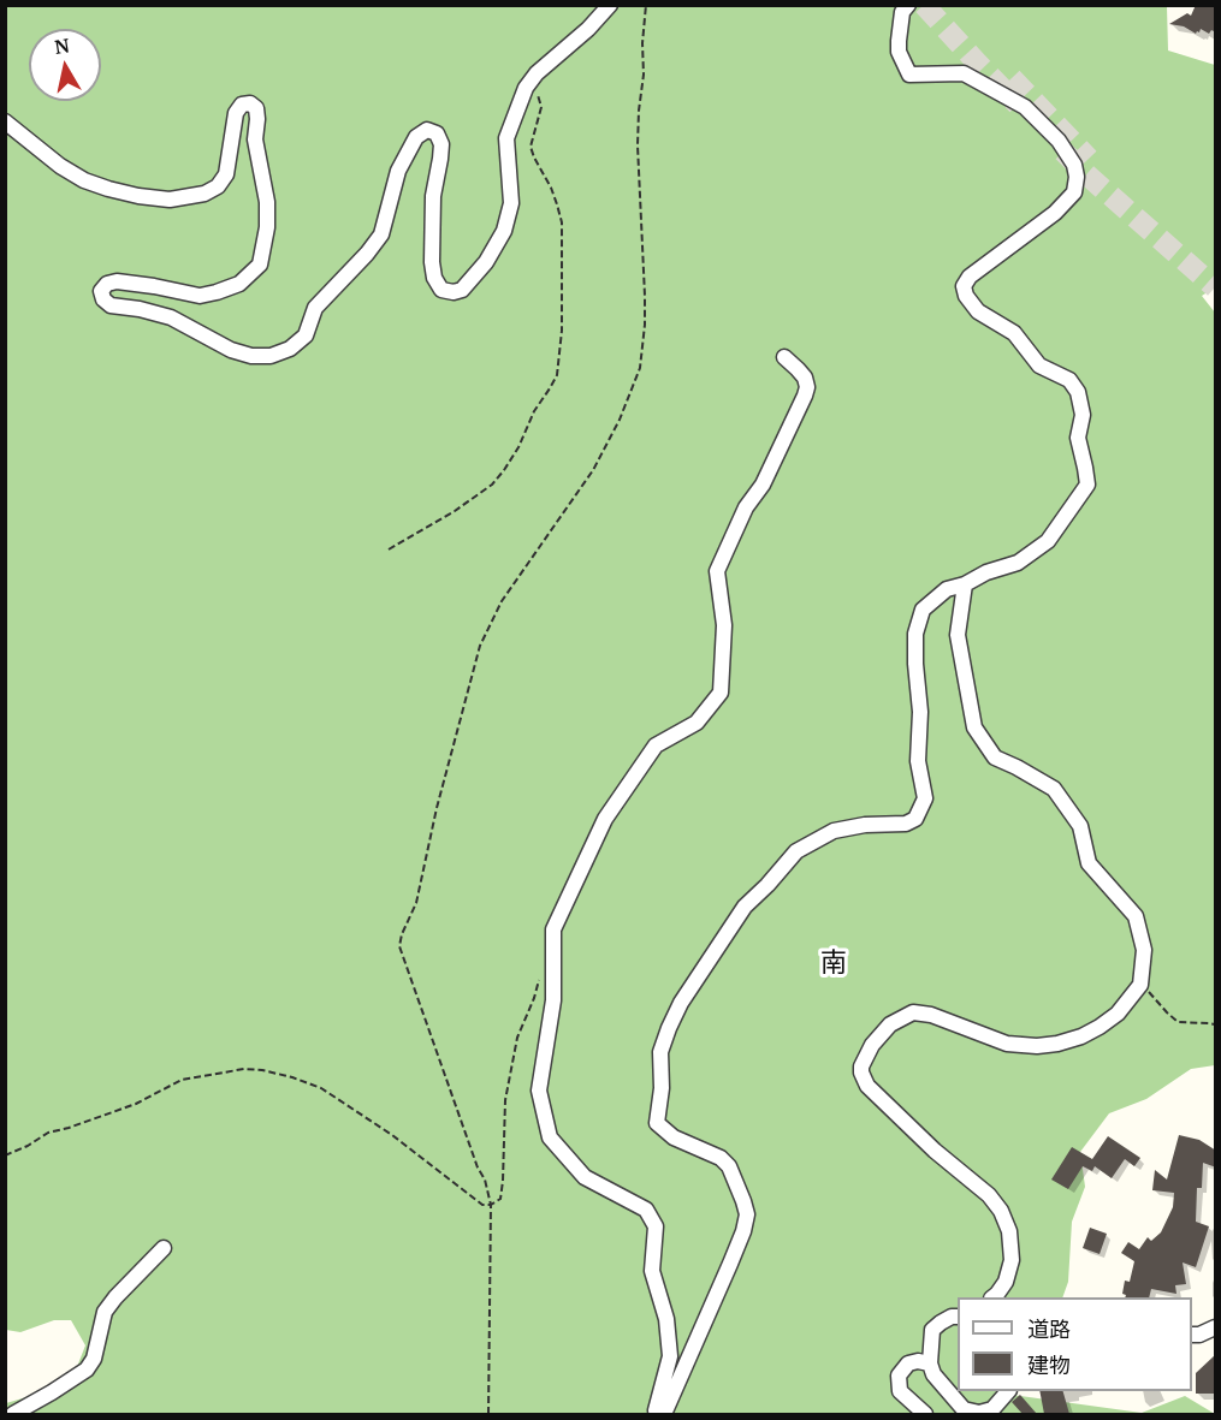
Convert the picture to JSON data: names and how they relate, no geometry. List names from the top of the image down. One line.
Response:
{"districts":["南"],"legend":["道路","建物"],"north":"top"}
